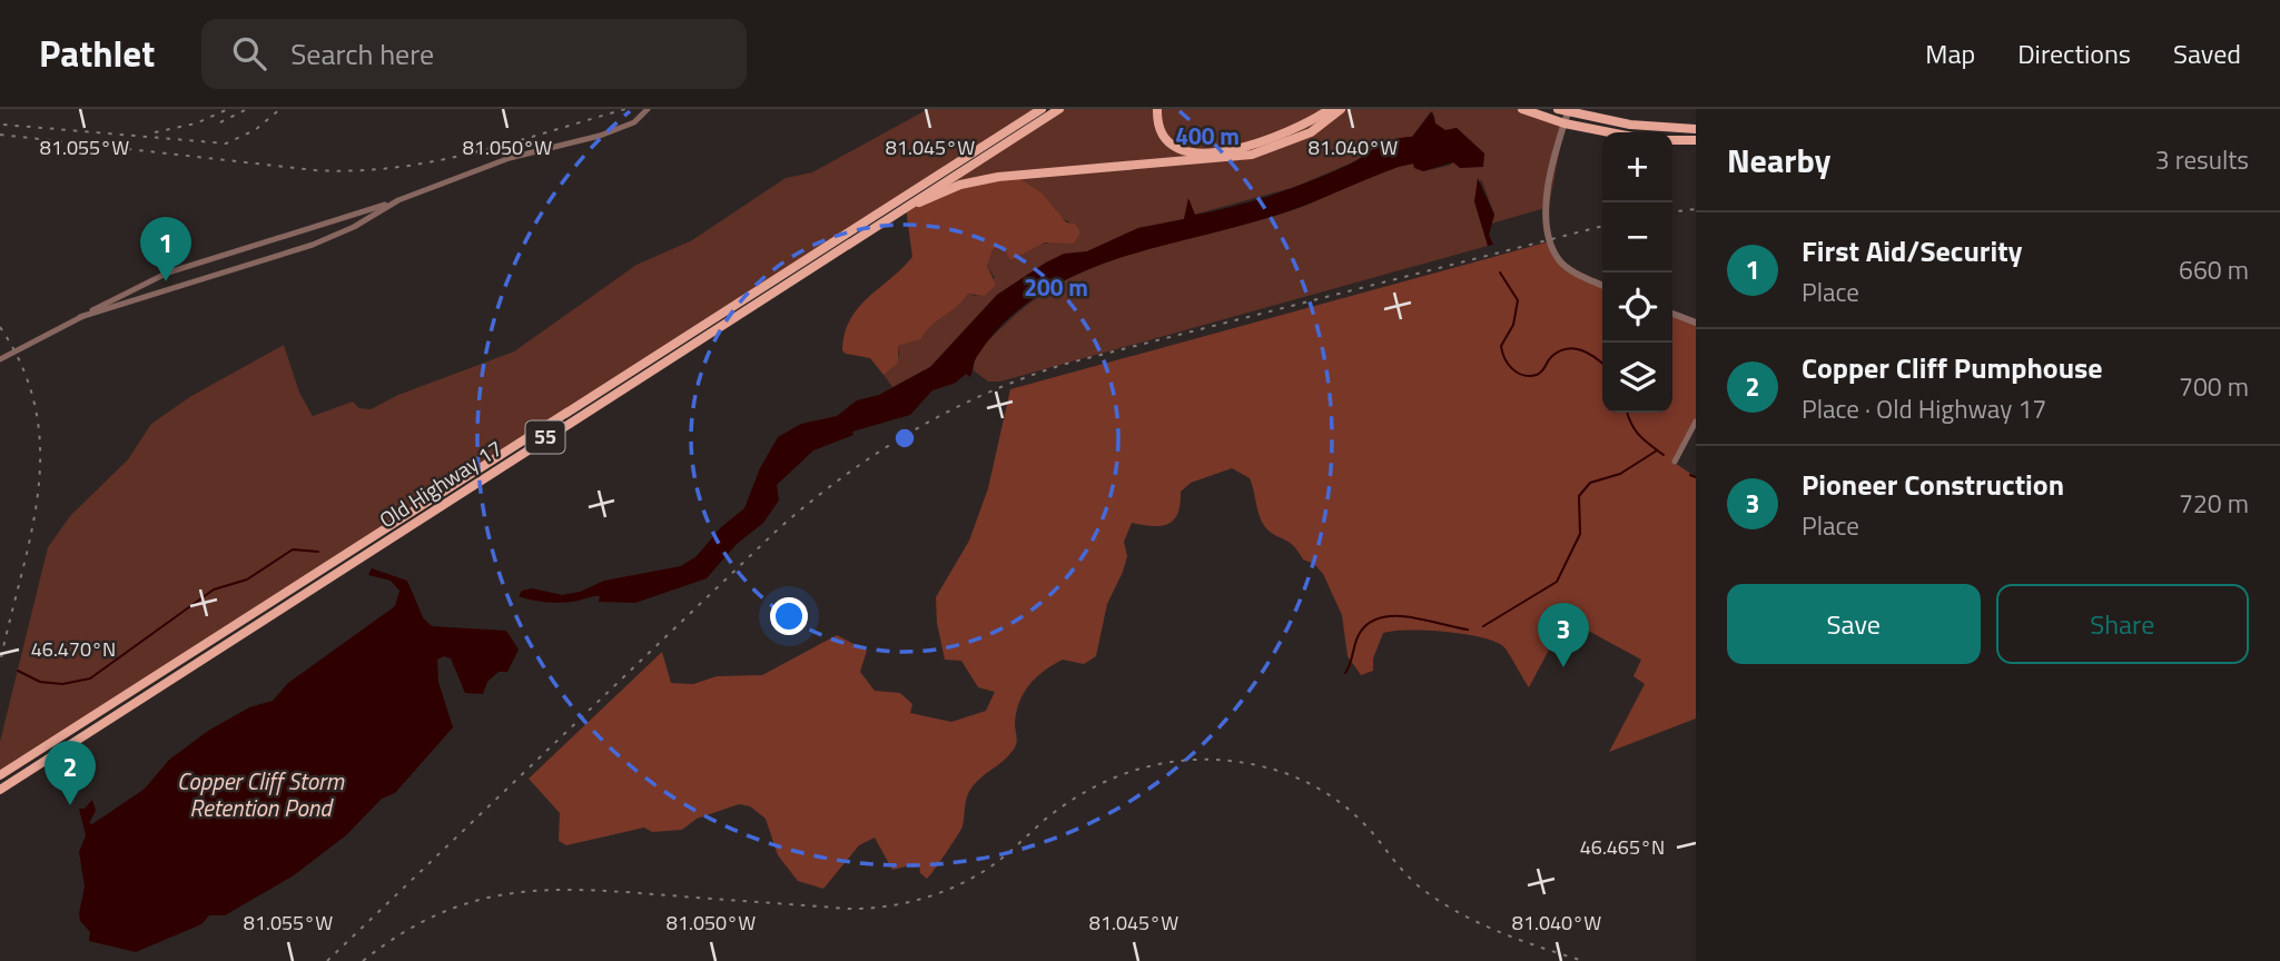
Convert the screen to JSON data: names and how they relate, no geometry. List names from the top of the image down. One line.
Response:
{"streets":{"main road":["55","Old Highway 17"]},"water":["Copper Cliff Storm Retention Pond"],"page":{"header":"Pathlet","search":"Search here","nav":["Map","Directions","Saved"],"heading":["Nearby","3 results"],"map_buttons":["+","−"],"list":[{"mark":"1","name":"First Aid/Security","note":"Place","value":"660 m"},{"mark":"2","name":"Copper Cliff Pumphouse","note":"Place · Old Highway 17","value":"700 m"},{"mark":"3","name":"Pioneer Construction","note":"Place","value":"720 m"}],"pins":["1","3","2"],"buttons":["Save","Share"]},"coordinates":["81.055°W","81.050°W","81.045°W","81.040°W","46.470°N","46.465°N"],"rings":["400 m","200 m"]}
